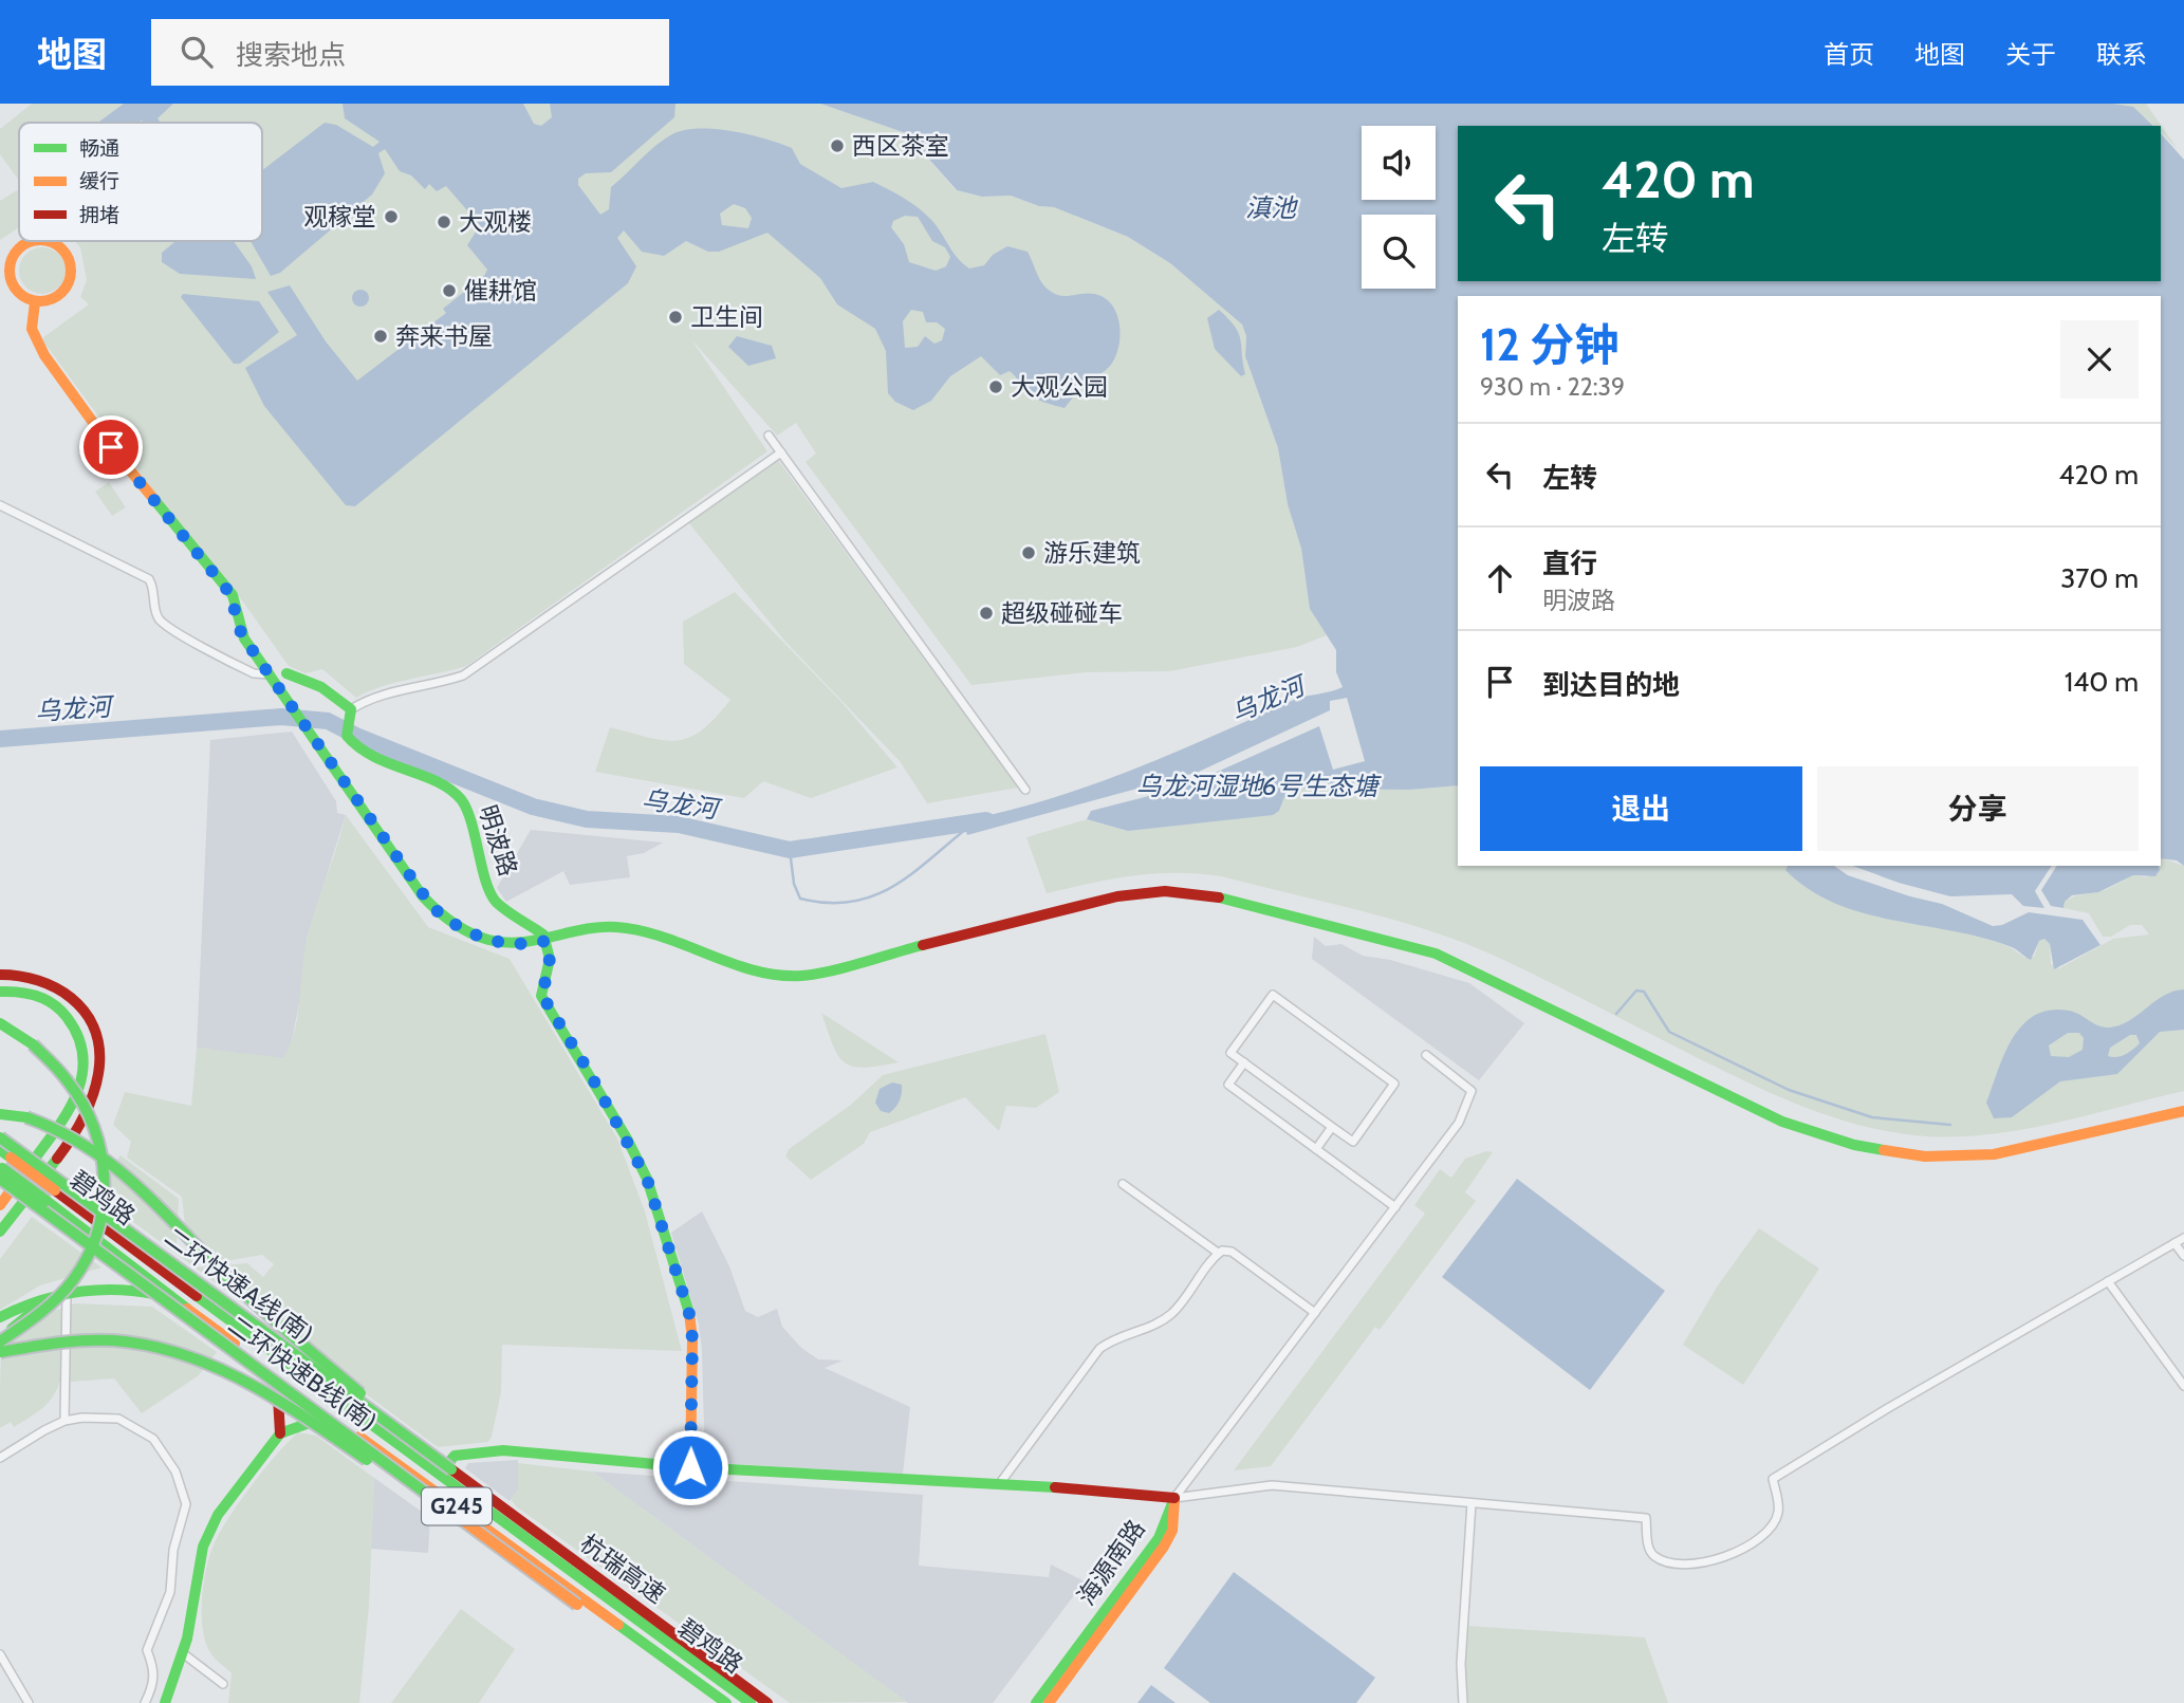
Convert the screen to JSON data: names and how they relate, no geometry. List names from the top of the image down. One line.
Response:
{"streets":{"main road":["明波路","碧鸡路","二环快速A线(南)","二环快速B线(南)","G245","海源南路","杭瑞高速"]},"crossings":[["碧鸡路","二环快速A线(南)"],["碧鸡路","二环快速B线(南)"],["碧鸡路","杭瑞高速"],["二环快速A线(南)","杭瑞高速"]],"water":["滇池","乌龙河","乌龙河湿地6号生态塘"],"places":["西区茶室","观稼堂","大观楼","催耕馆","卫生间","奔来书屋","大观公园","游乐建筑","超级碰碰车"],"legend":["畅通","缓行","拥堵"],"page":{"header":"地图","search":"搜索地点","nav":["首页","地图","关于","联系"],"turn":["420 m","左转"],"heading":["12 分钟","930 m · 22:39"],"list":[{"name":"左转","value":"420 m"},{"name":"直行","note":"明波路","value":"370 m"},{"name":"到达目的地","value":"140 m"}],"buttons":["退出","分享"]}}
